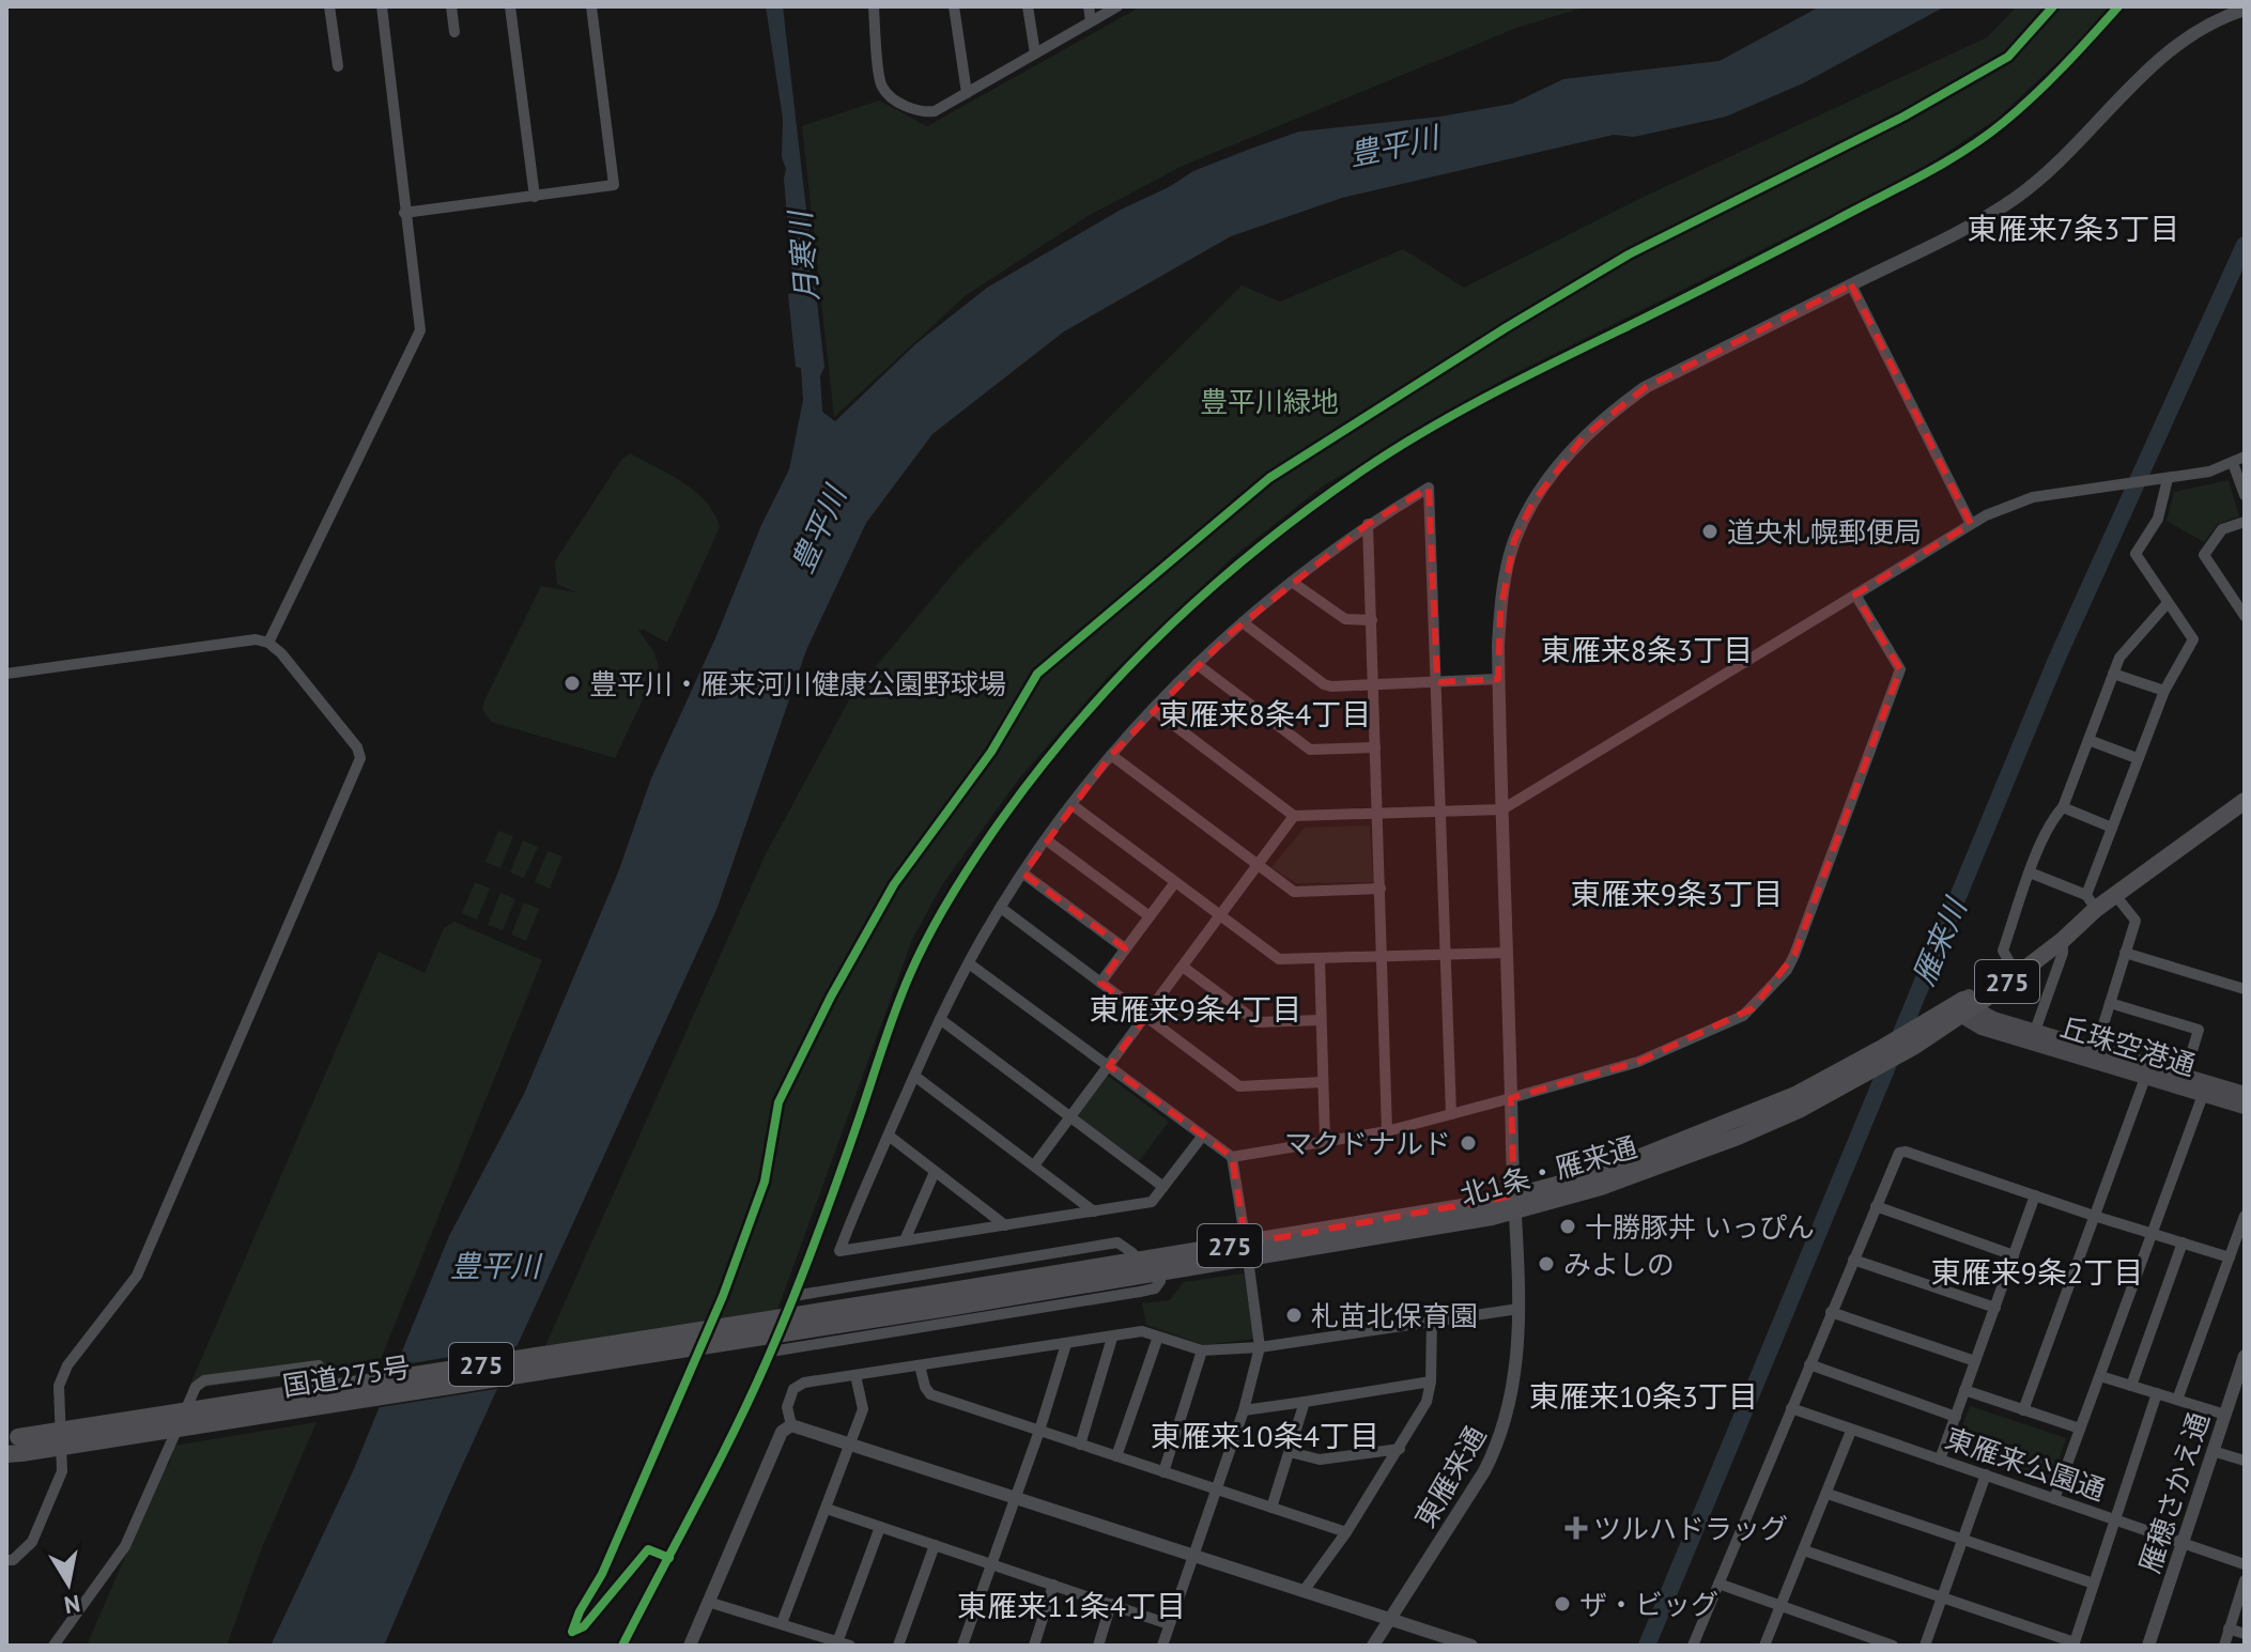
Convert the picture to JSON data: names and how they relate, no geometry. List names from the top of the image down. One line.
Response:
{"streets":{"highway":["275","北1条・雁来通","国道275号"],"main road":["丘珠空港通"],"street":["東雁来公園通","東雁来通","雁穂さかえ通"]},"crossings":[["丘珠空港通","北1条・雁来通"],["北1条・雁来通","国道275号"],["北1条・雁来通","東雁来通"],["東雁来公園通","雁穂さかえ通"]],"districts":["東雁来7条3丁目","東雁来8条3丁目","東雁来8条4丁目","東雁来9条3丁目","東雁来9条4丁目","東雁来9条2丁目","東雁来10条3丁目","東雁来10条4丁目","東雁来11条4丁目"],"water":["豊平川","月寒川","雁来川"],"parks":["豊平川緑地"],"places":{"other":["道央札幌郵便局","豊平川・雁来河川健康公園野球場","マクドナルド","十勝豚丼 いっぴん","みよしの","札苗北保育園","ザ・ビッグ"],"health":["ツルハドラッグ"]},"north":"bottom"}
